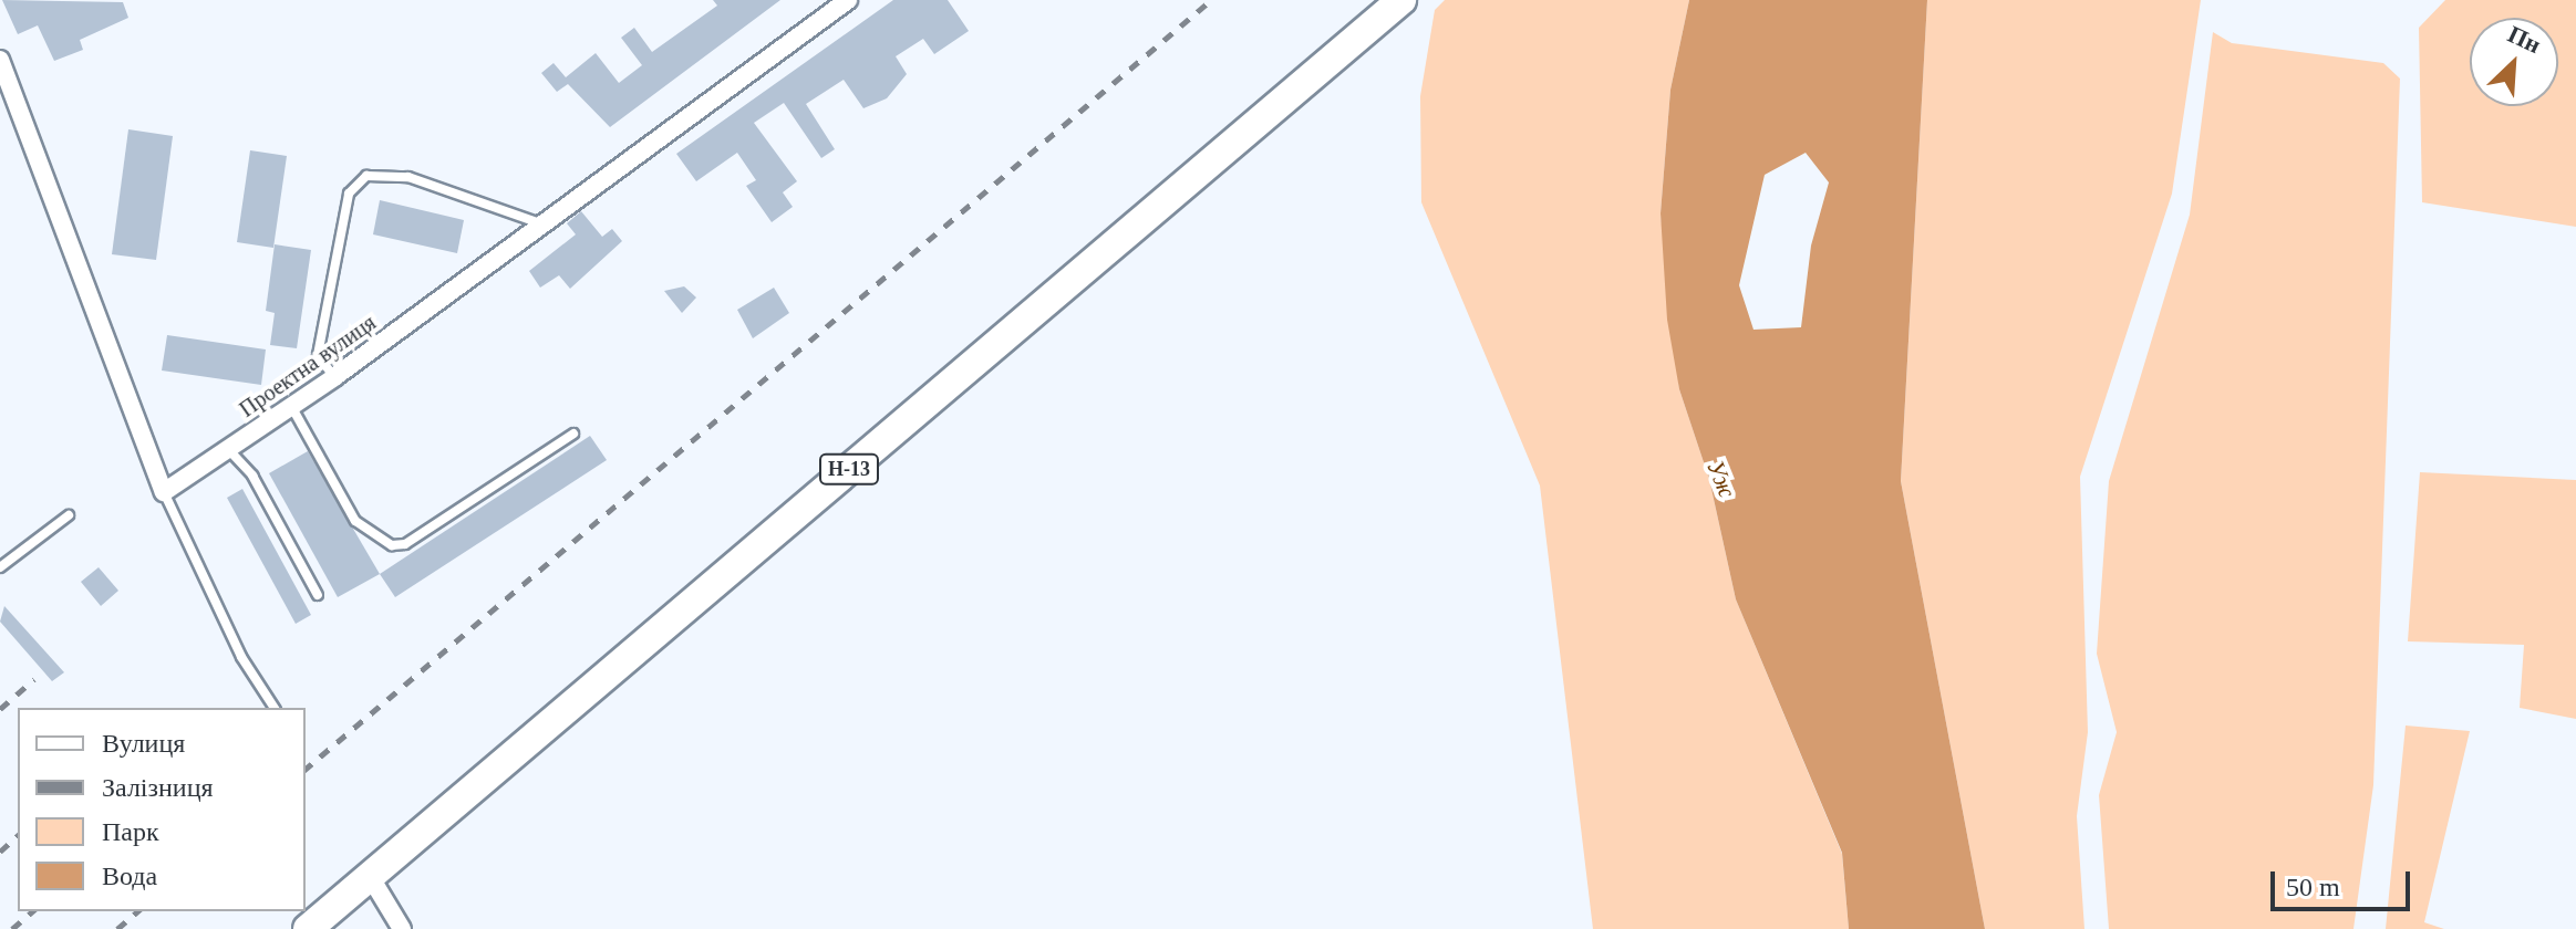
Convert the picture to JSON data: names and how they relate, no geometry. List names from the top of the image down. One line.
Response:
{"streets":{"main road":["Н-13"],"street":["Проектна вулиця"]},"water":["Уж"],"legend":["Вулиця","Залізниця","Парк","Вода"],"scale_bar":"50 m","north":"top right"}
